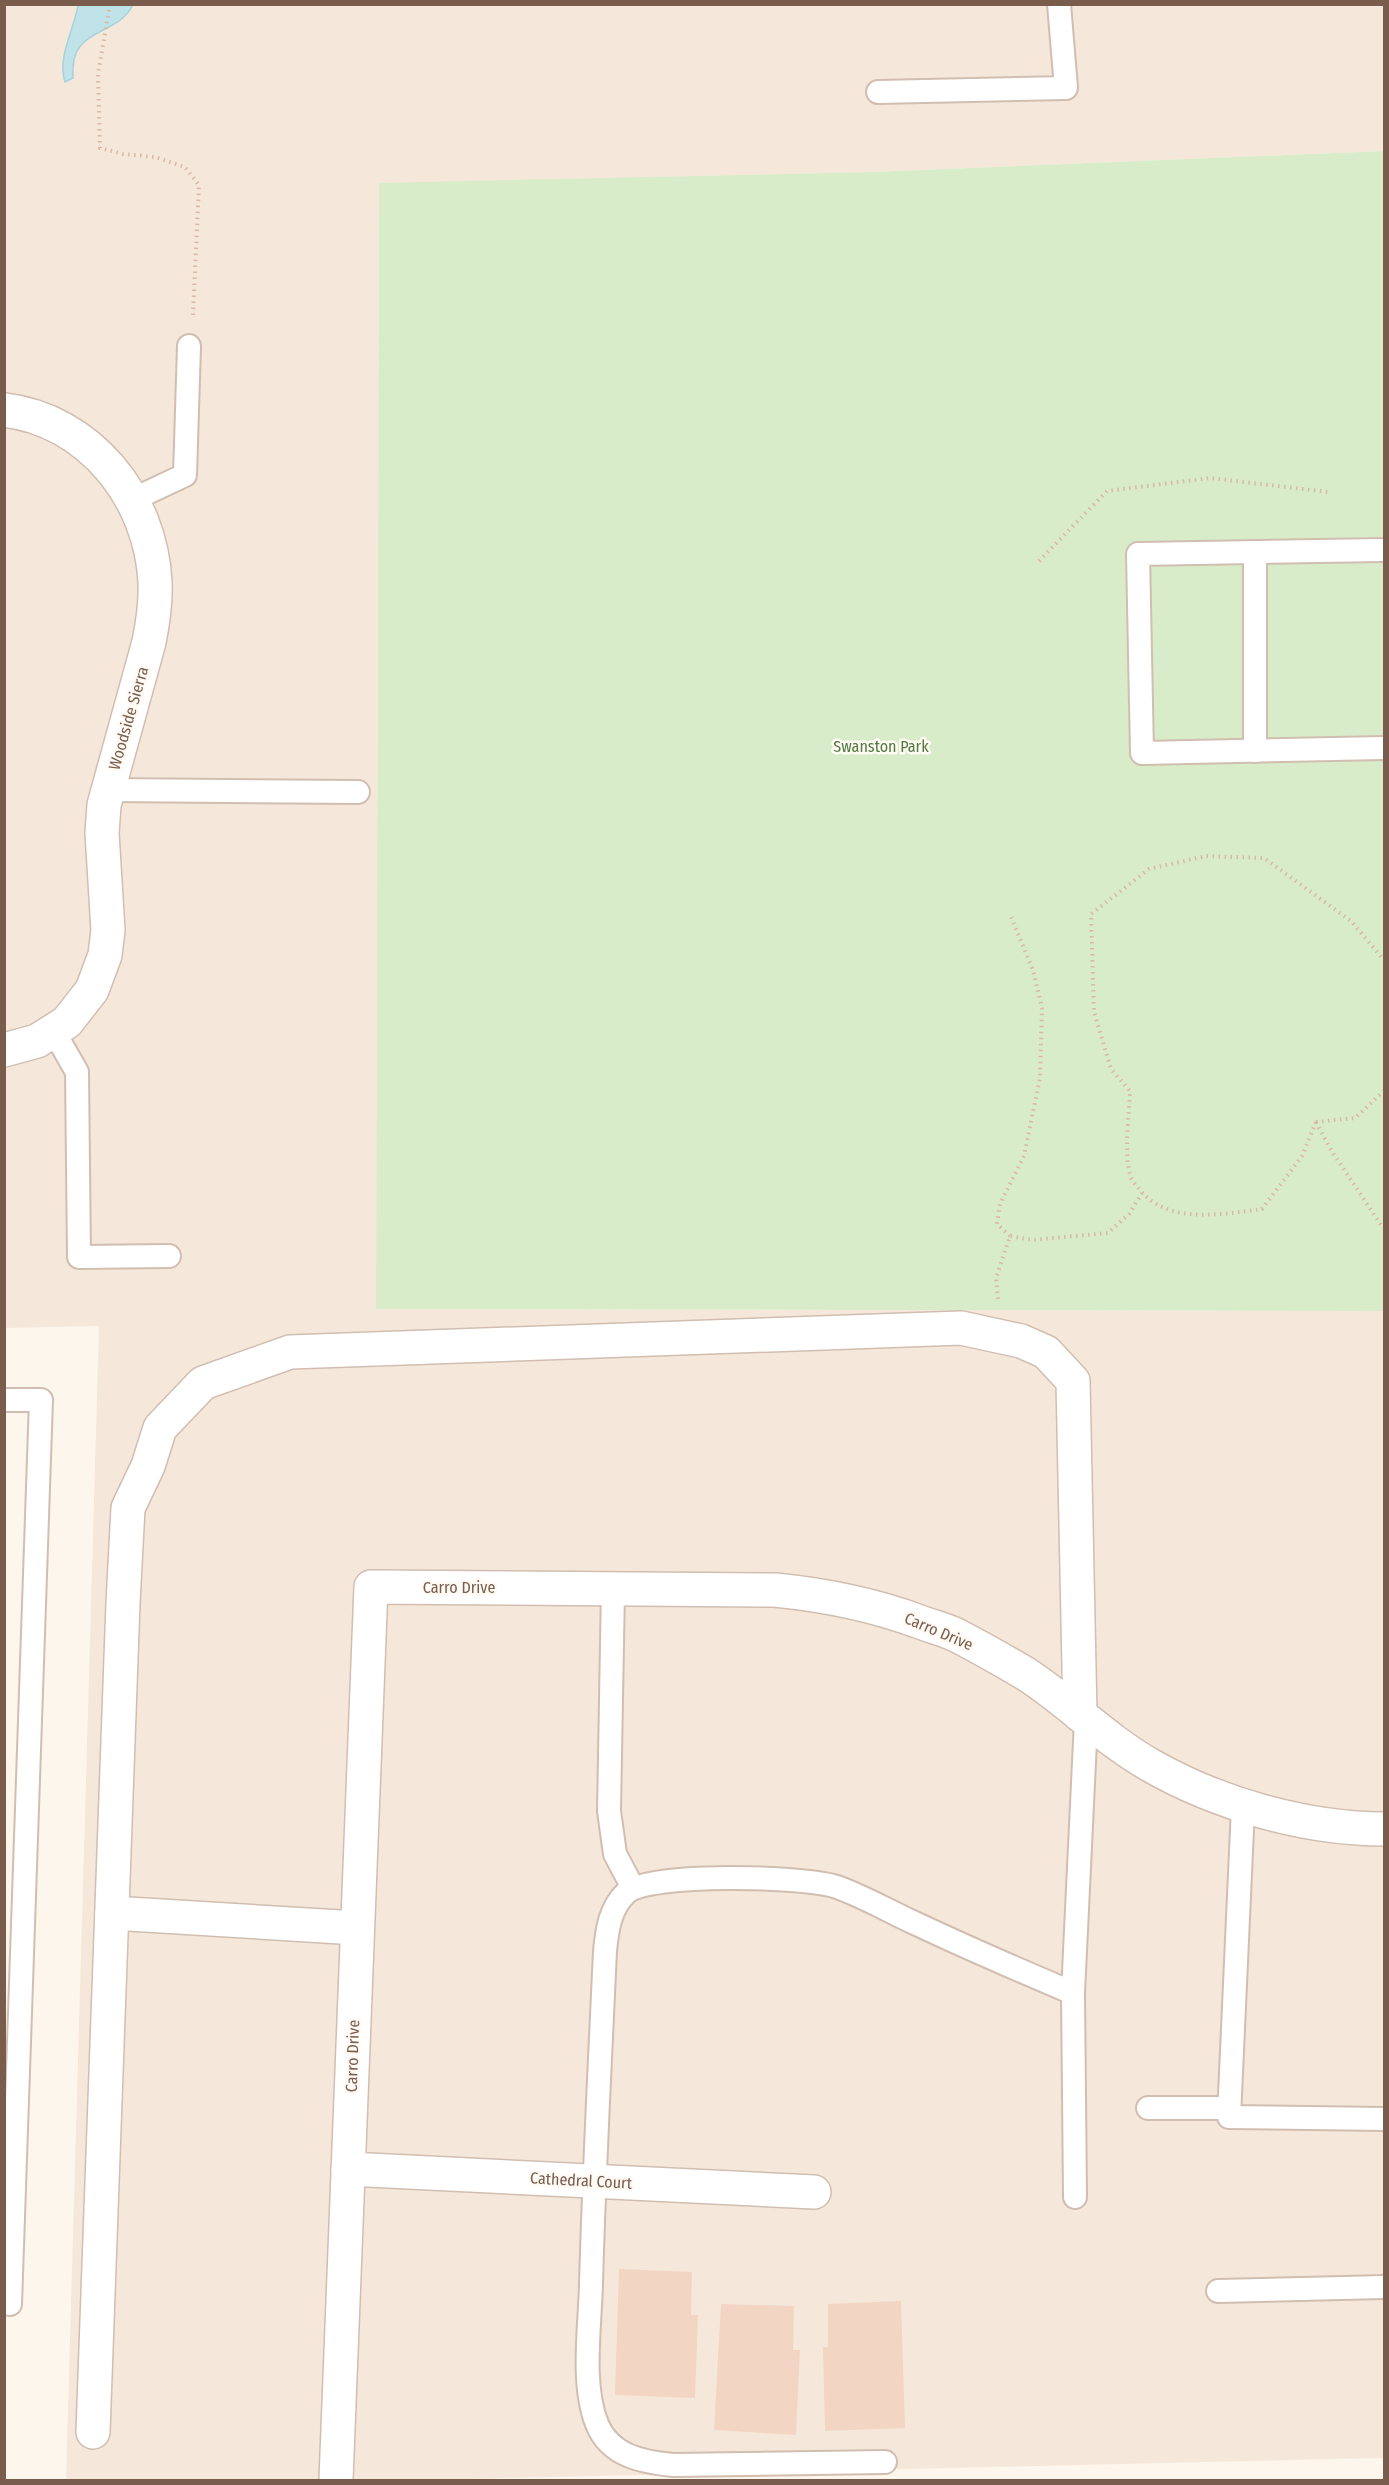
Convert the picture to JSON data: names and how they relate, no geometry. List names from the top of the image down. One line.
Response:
{"streets":{"street":["Woodside Sierra","Carro Drive","Cathedral Court"]},"crossings":[["Carro Drive","Cathedral Court"]],"parks":["Swanston Park"]}
